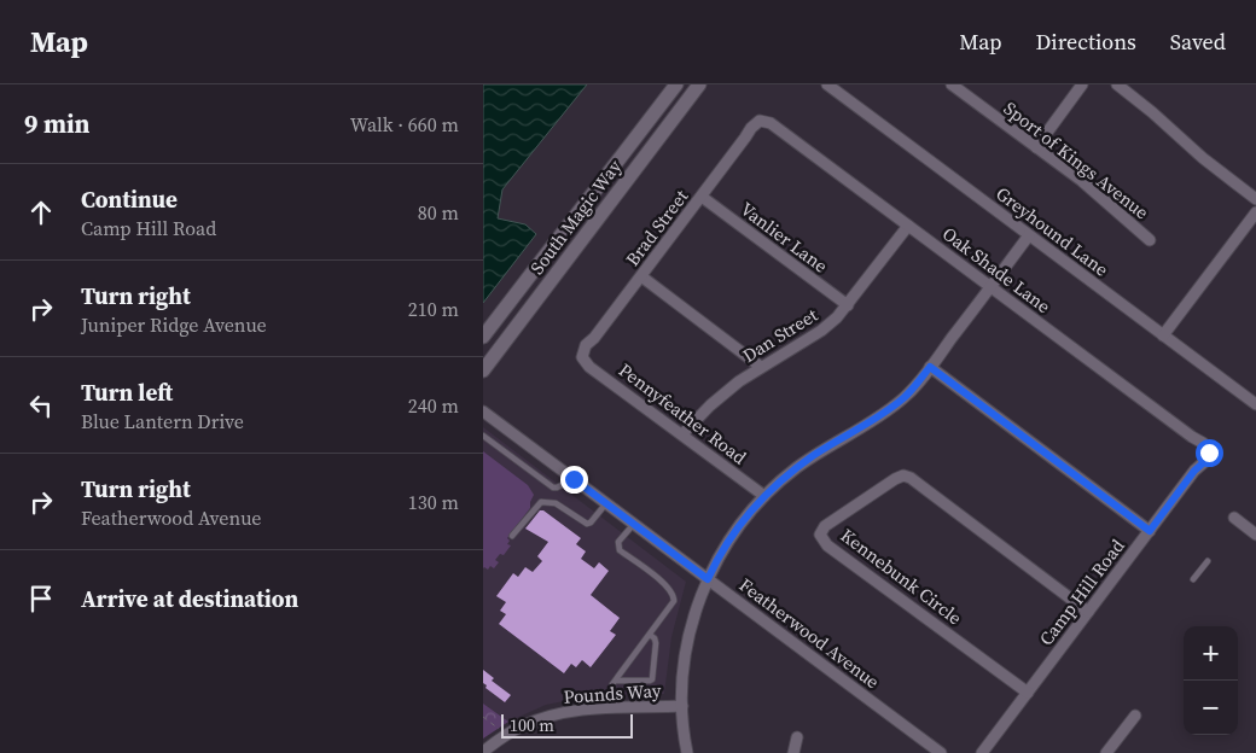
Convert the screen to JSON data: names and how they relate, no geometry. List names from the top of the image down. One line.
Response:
{"streets":{"street":["Sport of Kings Avenue","South Magic Way","Brad Street","Greyhound Lane","Vanlier Lane","Oak Shade Lane","Dan Street","Pennyfeather Road","Kennebunk Circle","Camp Hill Road","Featherwood Avenue","Pounds Way"]},"crossings":[["Brad Street","Vanlier Lane"],["Brad Street","Oak Shade Lane"],["Brad Street","Pennyfeather Road"],["Vanlier Lane","Dan Street"],["Oak Shade Lane","Dan Street"],["Oak Shade Lane","Camp Hill Road"],["Dan Street","Pennyfeather Road"],["Kennebunk Circle","Camp Hill Road"]],"scale_bar":"100 m","page":{"header":"Map","nav":["Map","Directions","Saved"],"heading":["9 min","Walk · 660 m"],"list":[["Continue","Camp Hill Road","80 m"],["Turn right","Juniper Ridge Avenue","210 m"],["Turn left","Blue Lantern Drive","240 m"],["Turn right","Featherwood Avenue","130 m"],"Arrive at destination"],"map_buttons":["+","−"],"scale":"100 m"}}
